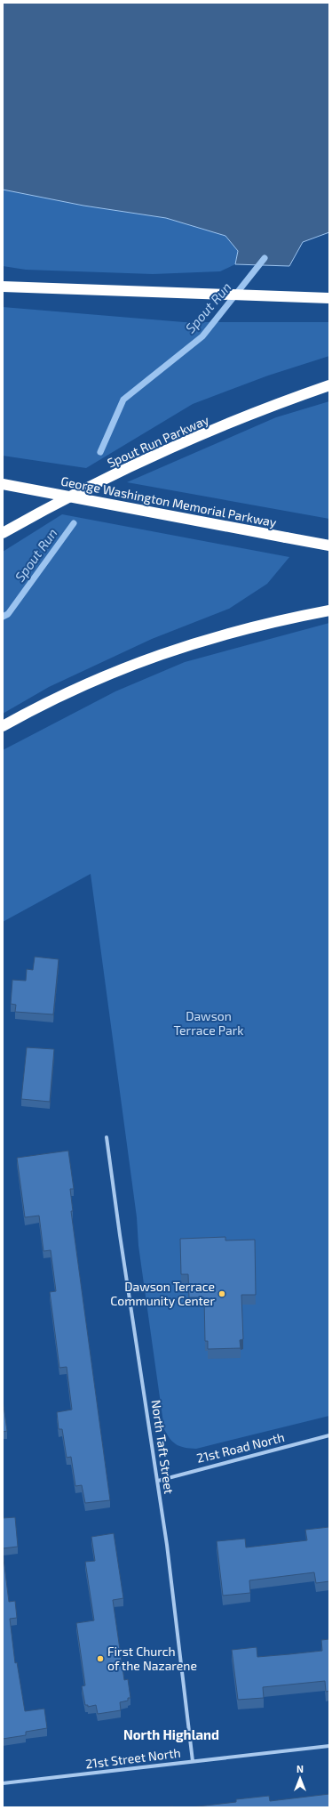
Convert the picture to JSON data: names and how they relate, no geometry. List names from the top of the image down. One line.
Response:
{"streets":{"highway":["Spout Run Parkway","George Washington Memorial Parkway"],"street":["North Taft Street","21st Road North","21st Street North"]},"crossings":[["North Taft Street","21st Road North"],["North Taft Street","21st Street North"]],"districts":["North Highland"],"water":["Spout Run"],"parks":["Dawson Terrace Park"],"places":["Dawson Terrace Community Center","First Church of the Nazarene"],"north":"top"}
